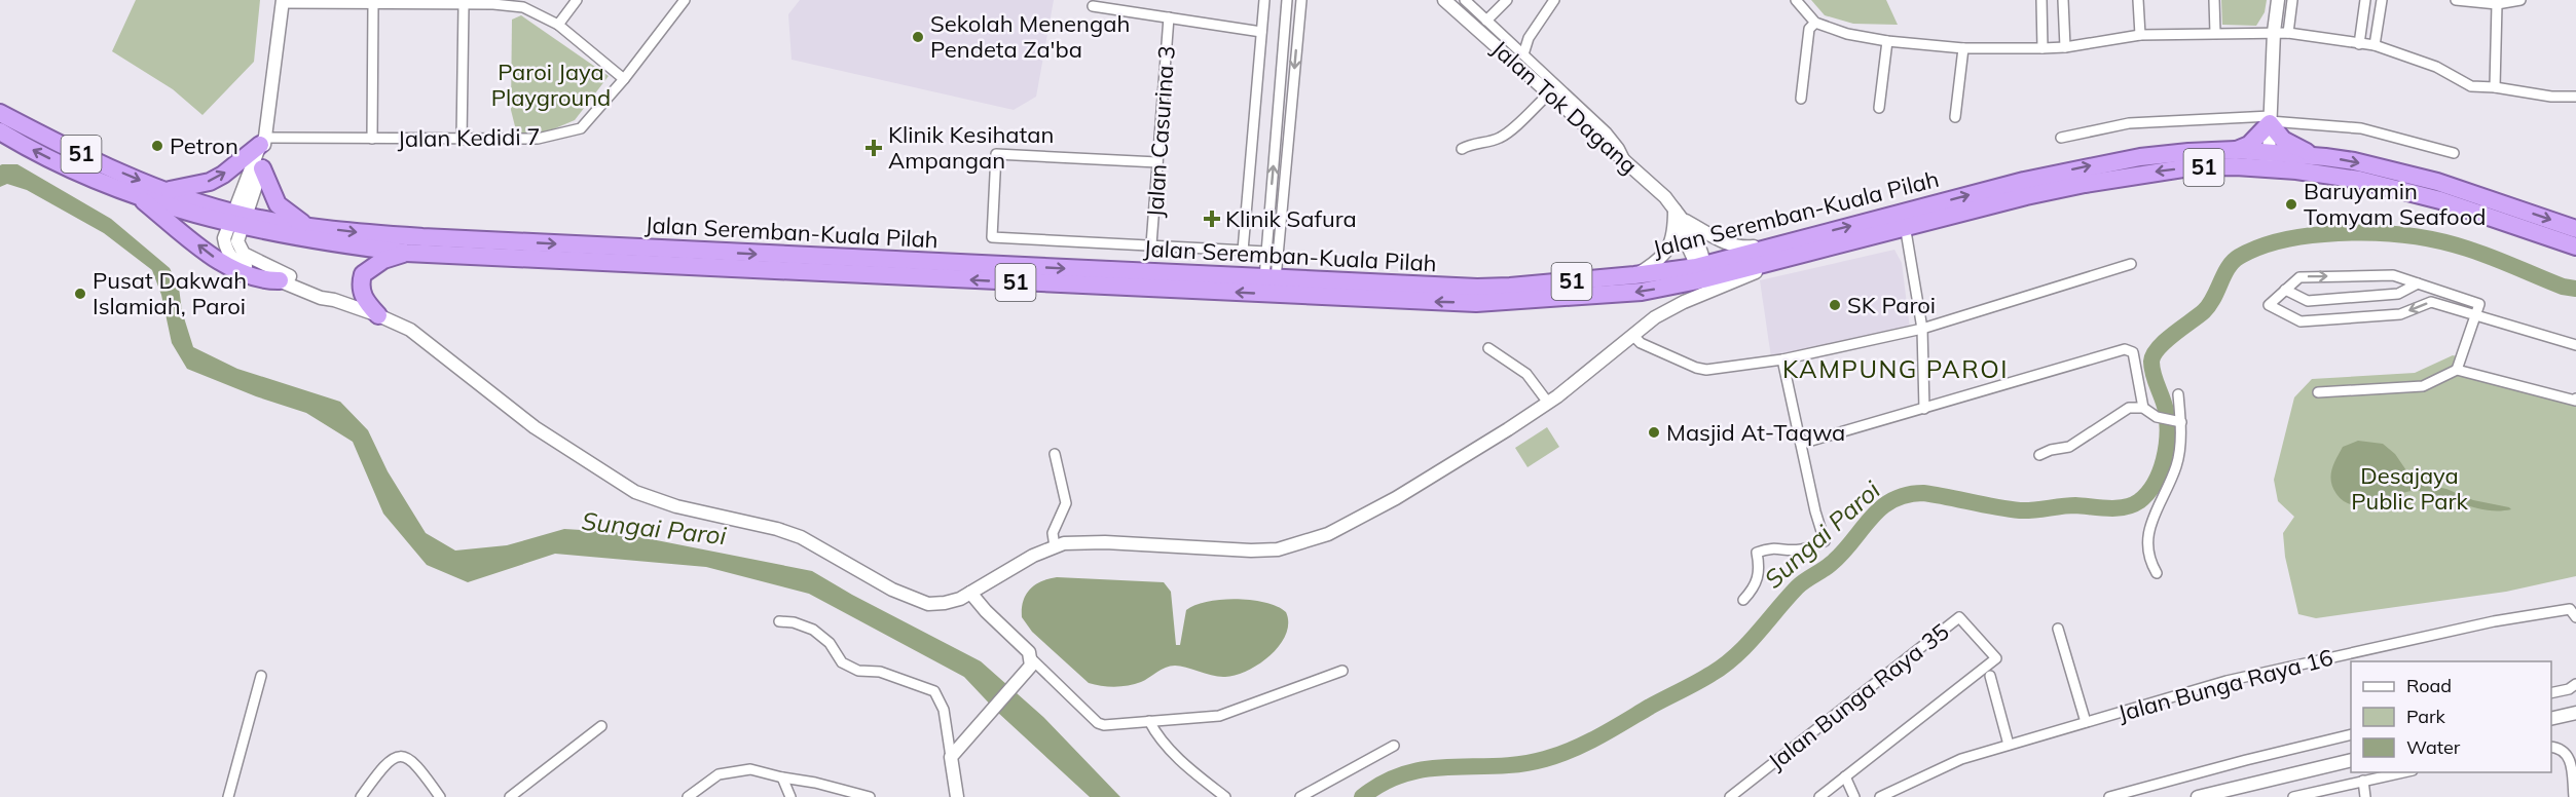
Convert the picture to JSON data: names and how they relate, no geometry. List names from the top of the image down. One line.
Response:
{"streets":{"highway":["51","Jalan Seremban-Kuala Pilah"],"street":["Jalan Tok Dagang","Jalan Casurina 3","Jalan Kedidi 7","Jalan Bunga Raya 16","Jalan Bunga Raya 35"]},"crossings":[["Jalan Tok Dagang","Jalan Seremban-Kuala Pilah"]],"districts":["KAMPUNG PAROI"],"water":["Sungai Paroi"],"parks":["Paroi Jaya Playground","Desajaya Public Park"],"places":{"other":["Sekolah Menengah Pendeta Za'ba","Petron","Baruyamin Tomyam Seafood","Pusat Dakwah Islamiah, Paroi","SK Paroi","Masjid At-Taqwa"],"health":["Klinik Kesihatan Ampangan","Klinik Safura"]},"legend":["Road","Park","Water"]}
